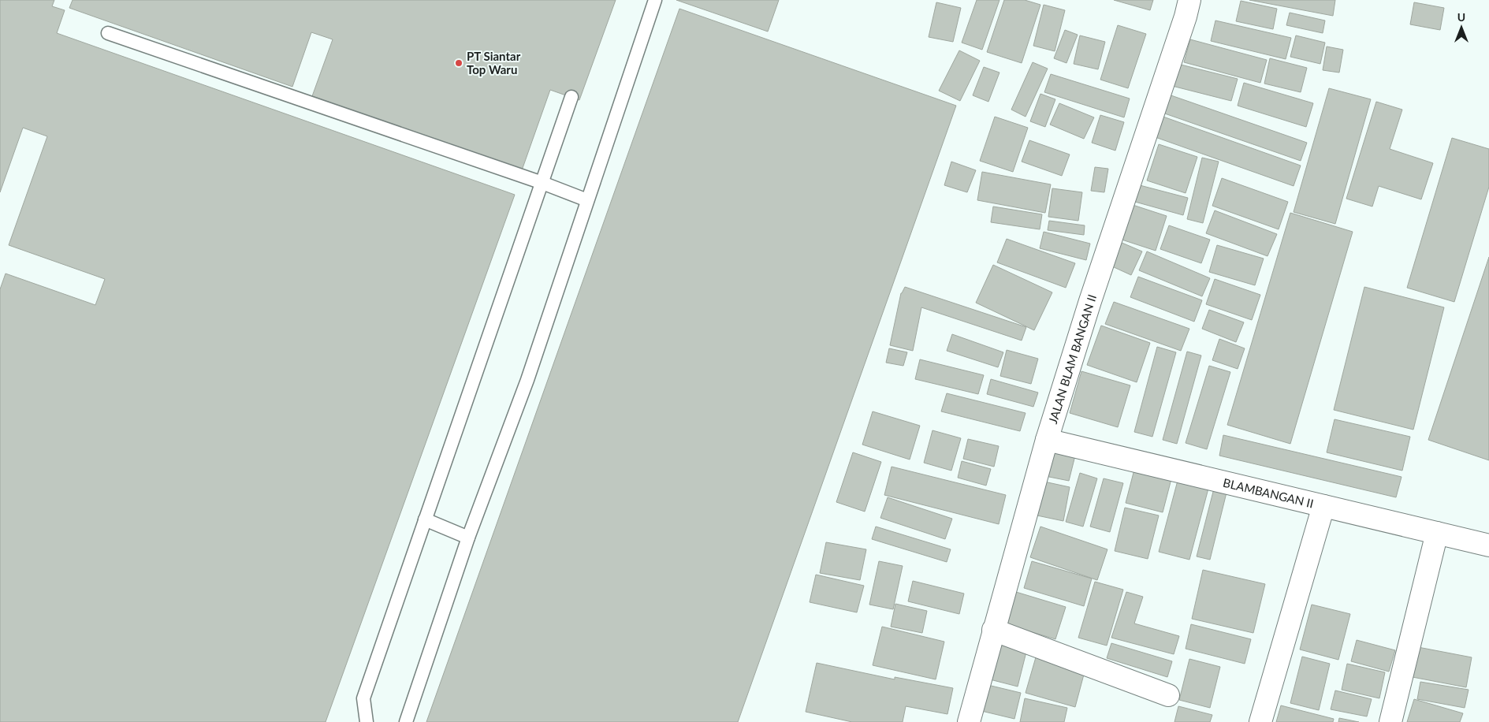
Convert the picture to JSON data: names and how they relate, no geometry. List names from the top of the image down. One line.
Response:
{"streets":{"street":["JALAN BLAM BANGAN II","BLAMBANGAN II"]},"crossings":[["JALAN BLAM BANGAN II","BLAMBANGAN II"]],"places":["PT Siantar Top Waru"],"north":"top"}
